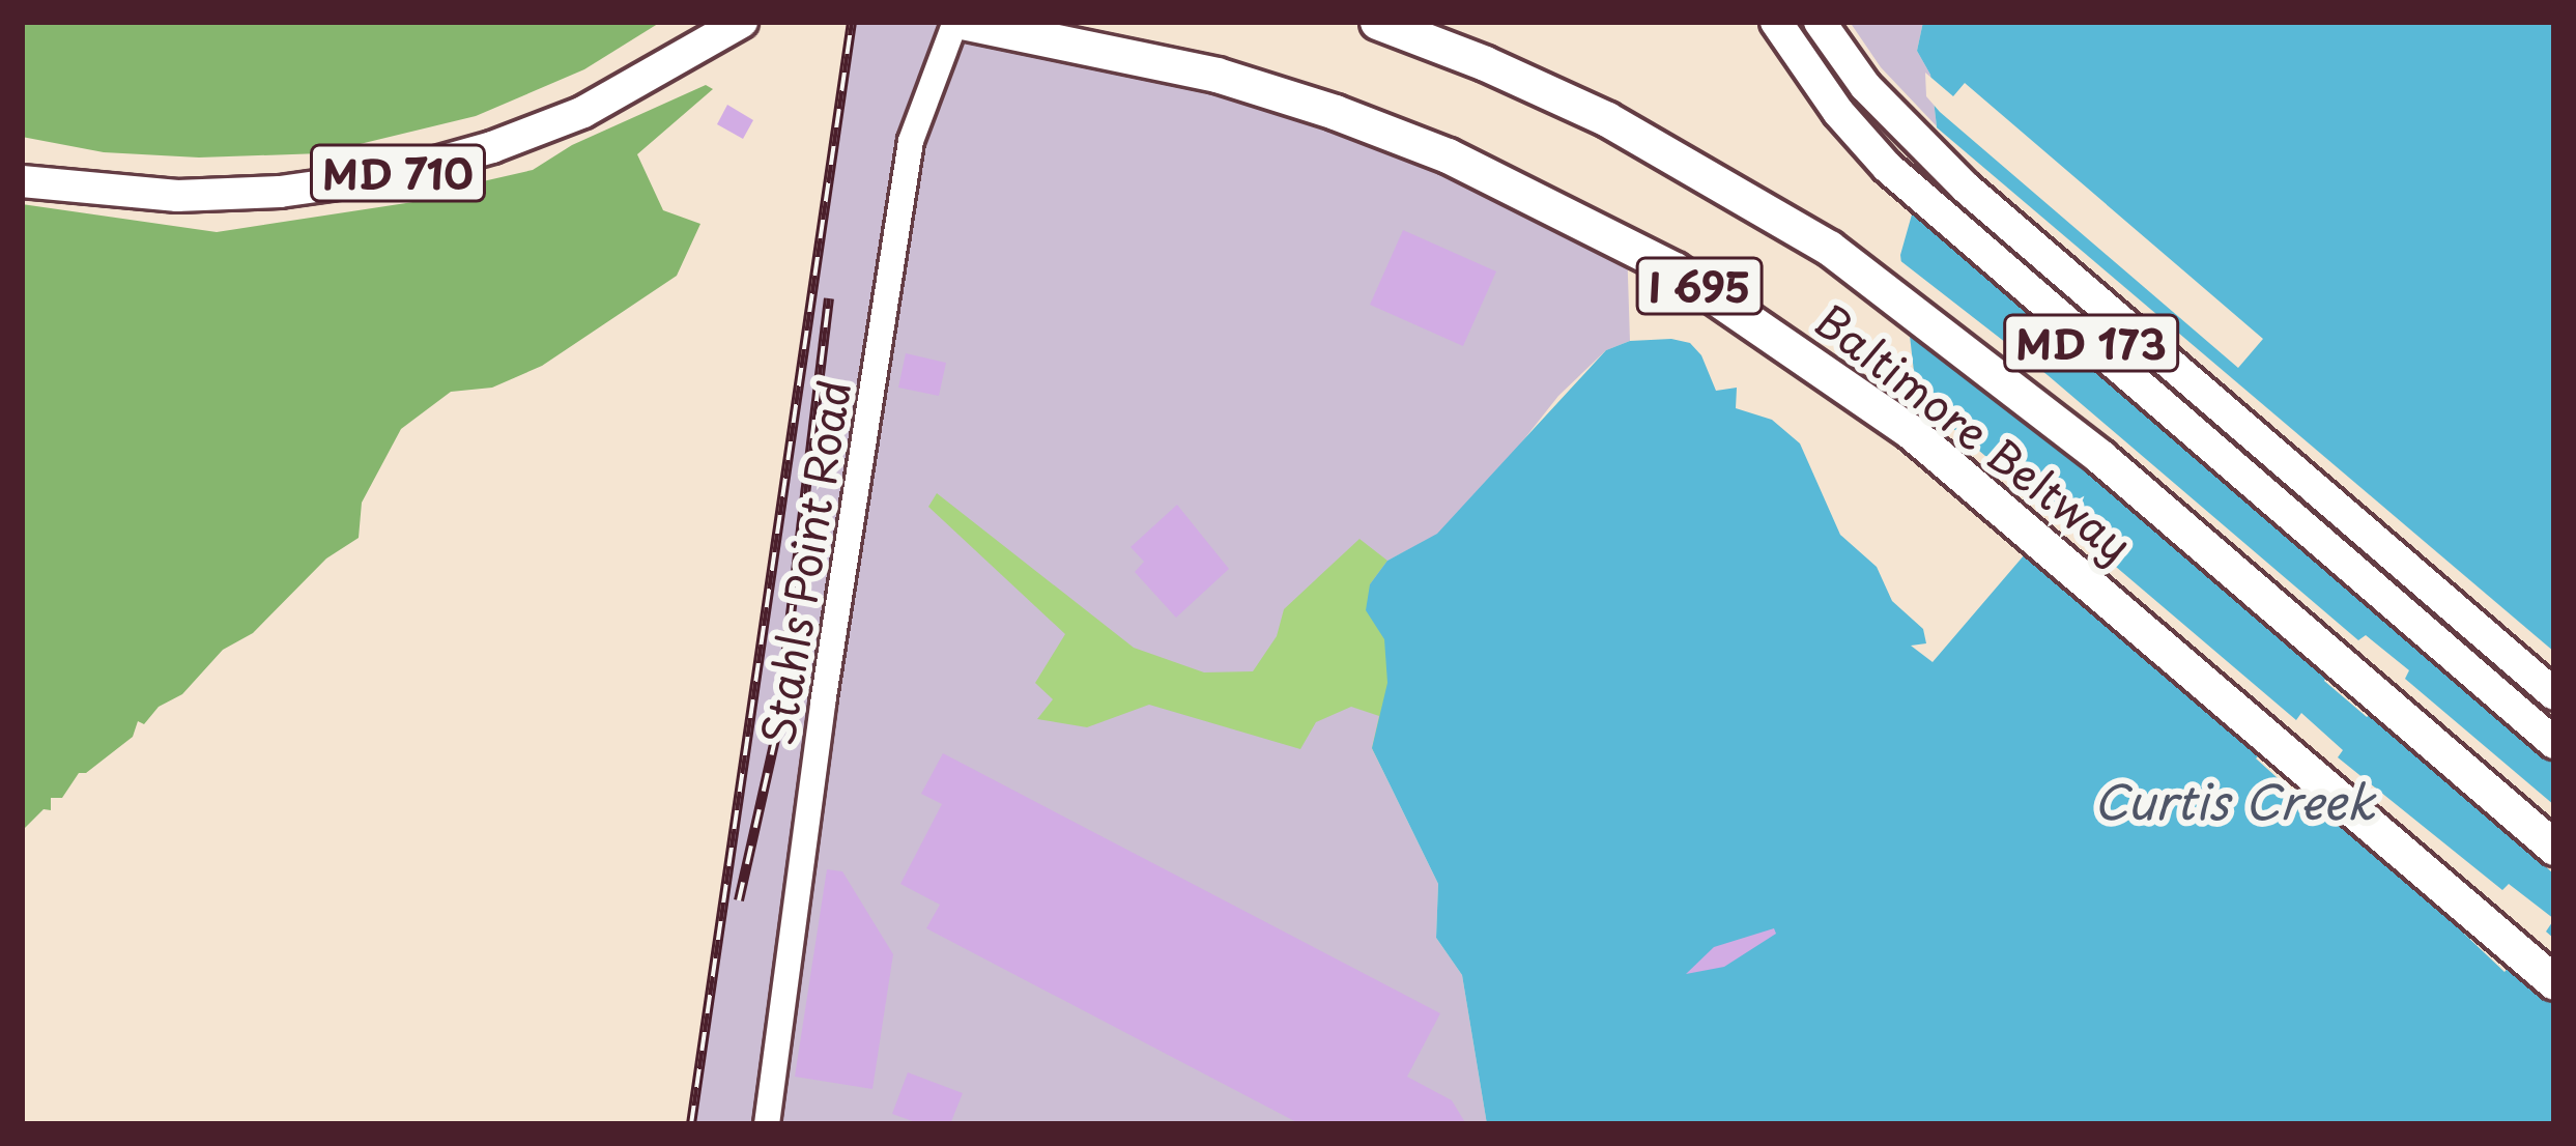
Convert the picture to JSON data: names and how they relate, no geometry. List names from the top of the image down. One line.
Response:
{"streets":{"highway":["I 695","Baltimore Beltway"],"main road":["MD 710","MD 173"],"street":["Stahls Point Road"]},"crossings":[["Baltimore Beltway","Stahls Point Road"]],"water":["Curtis Creek"]}
